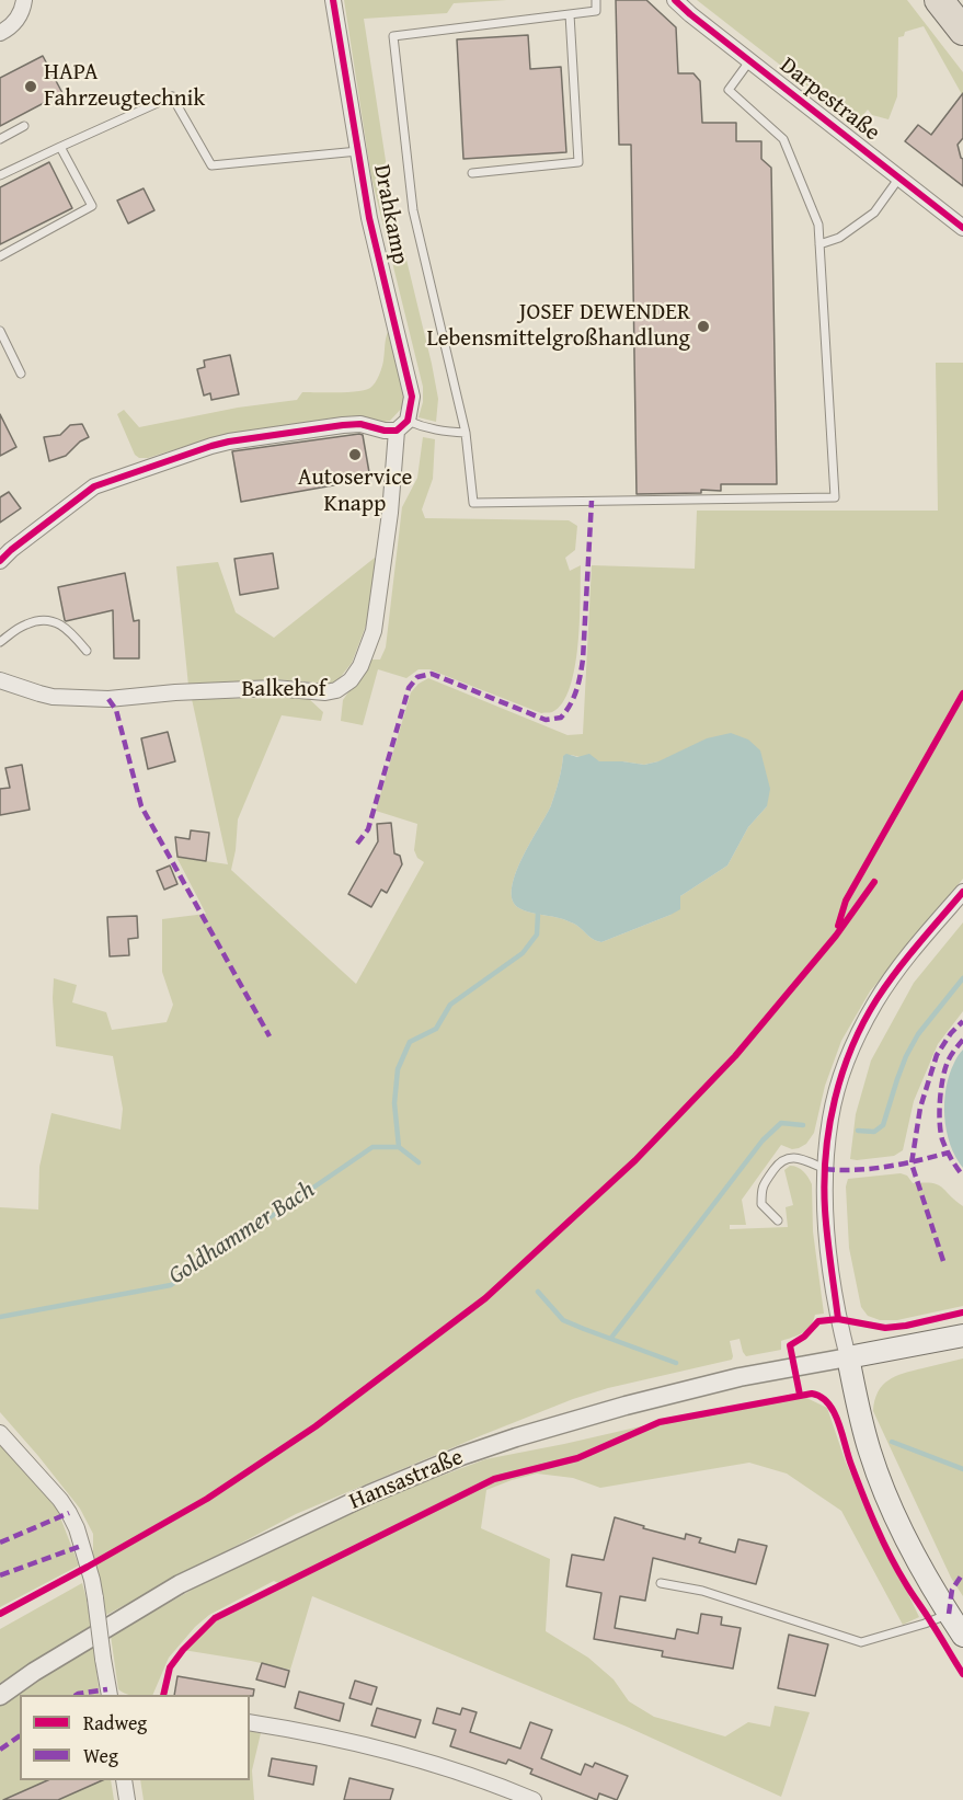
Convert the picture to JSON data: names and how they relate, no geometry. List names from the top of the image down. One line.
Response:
{"streets":{"street":["Darpestraße","Drahkamp","Balkehof","Hansastraße"]},"crossings":[["Drahkamp","Balkehof"]],"water":["Goldhammer Bach"],"places":["HAPA Fahrzeugtechnik","JOSEF DEWENDER Lebensmittelgroßhandlung","Autoservice Knapp"],"legend":["Radweg","Weg"]}
